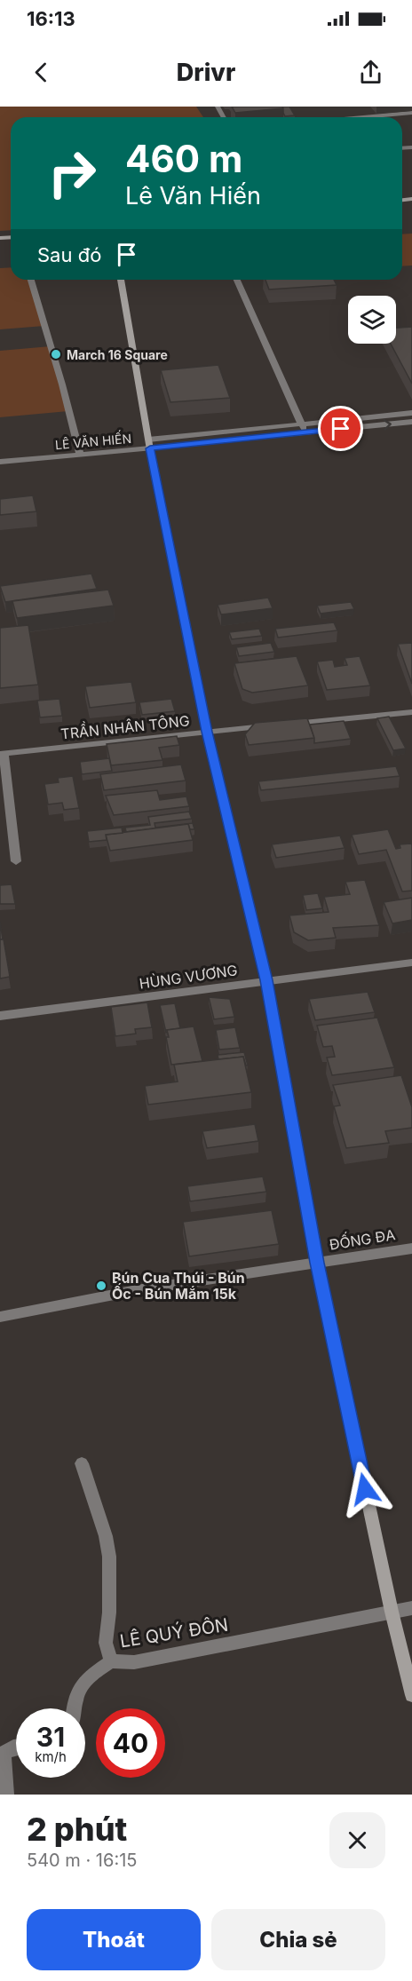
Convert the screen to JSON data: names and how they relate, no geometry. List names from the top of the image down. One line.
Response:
{"streets":{"street":["LÊ VĂN HIẾN","TRẦN NHÂN TÔNG","HÙNG VƯƠNG","ĐỐNG ĐA","LÊ QUÝ ĐÔN"]},"places":["March 16 Square","Bún Cua Thúi - Bún Ốc - Bún Mắm 15k"],"page":{"status":"16:13","header":"Drivr","turn":["460 m","Lê Văn Hiến"],"then":"Sau đó","speed":"31 km/h","limit":"40","heading":["2 phút","540 m · 16:15"],"buttons":["Thoát","Chia sẻ"]}}
